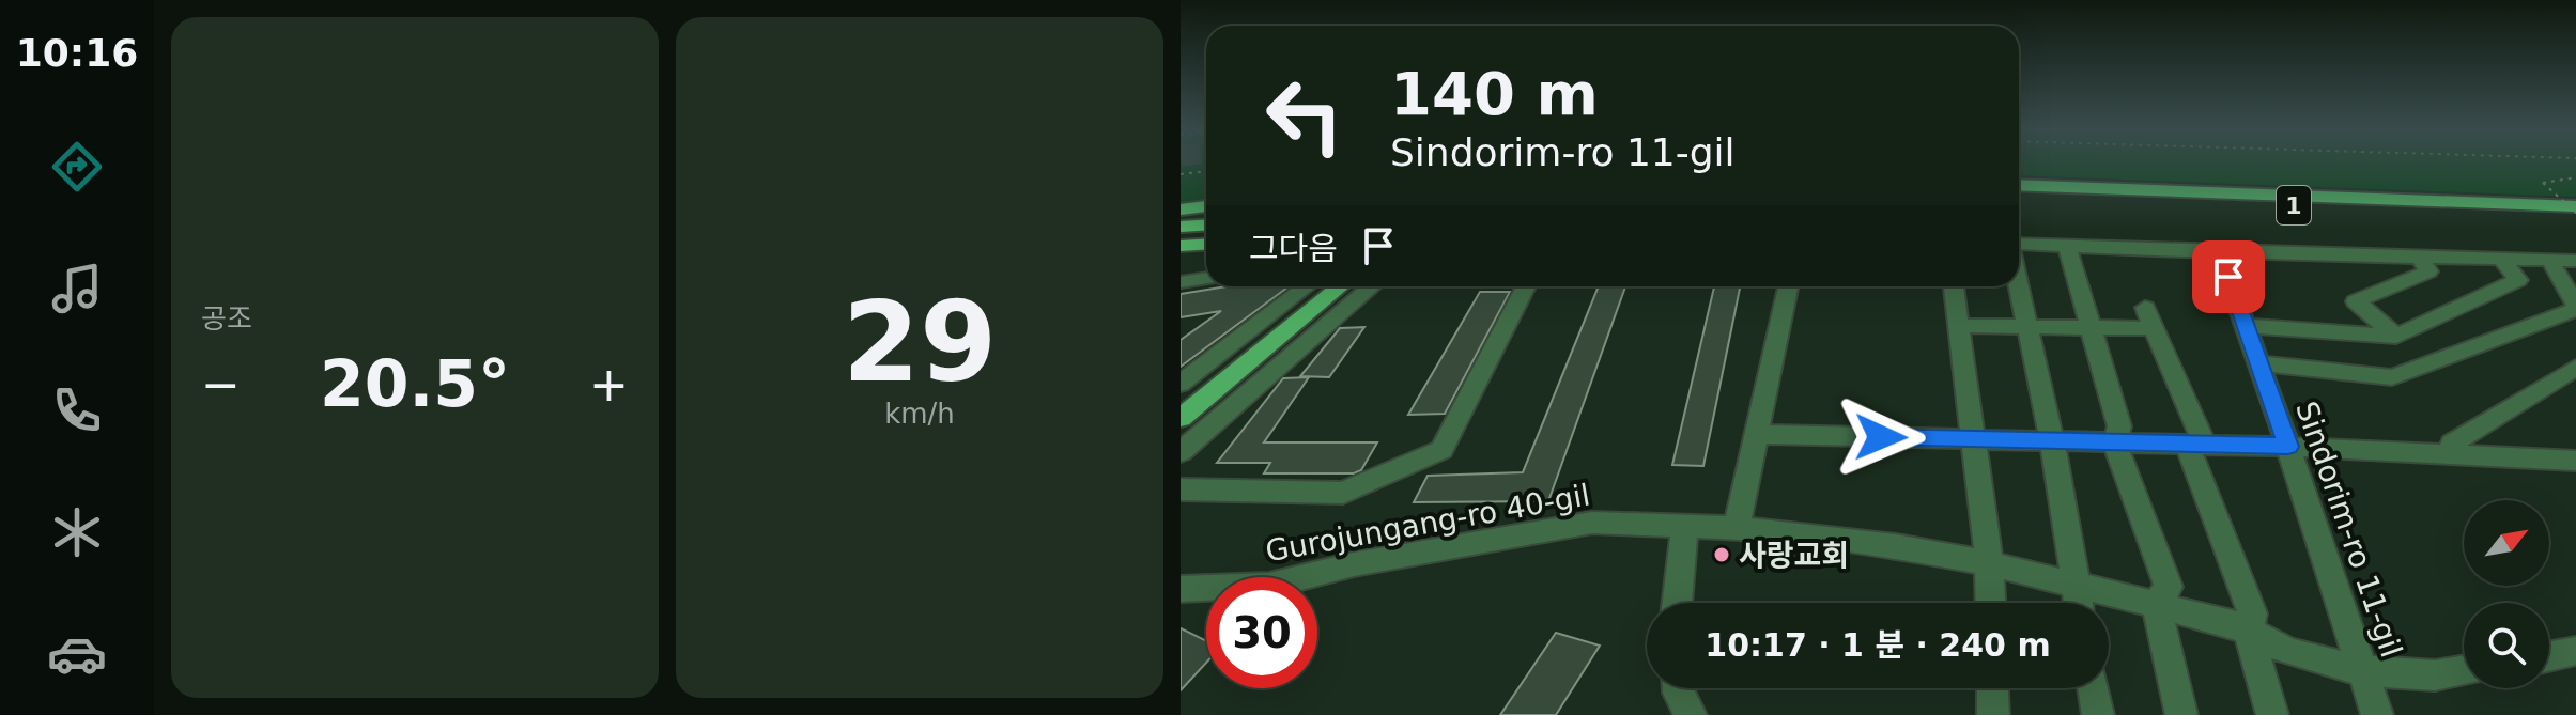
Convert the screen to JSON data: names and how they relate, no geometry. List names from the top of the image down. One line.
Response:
{"streets":{"main road":["1"],"street":["Gurojungang-ro 40-gil","Sindorim-ro 11-gil"]},"crossings":[["Gurojungang-ro 40-gil","Sindorim-ro 11-gil"]],"places":["사랑교회"],"north":"top right","page":{"tabs":"10:16","tile":["공조",["29","km/h"]],"turn":["140 m","Sindorim-ro 11-gil"],"then":"그다음","heat":["−","20.5°","+"],"limit":"30","trip":"10:17 · 1 분 · 240 m"}}
